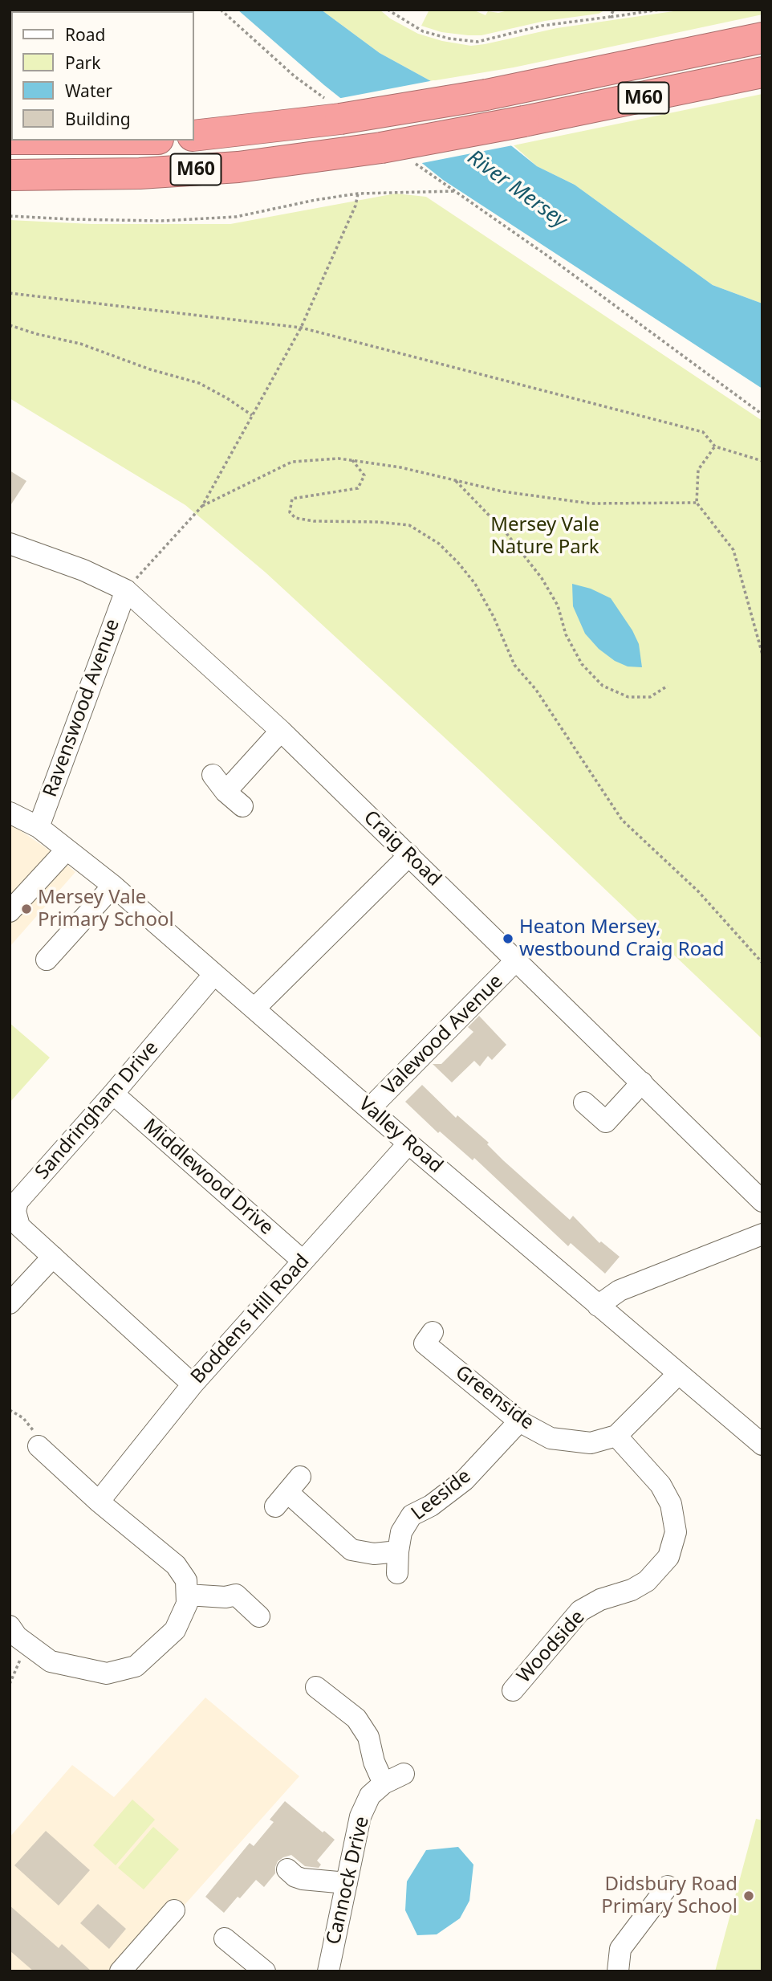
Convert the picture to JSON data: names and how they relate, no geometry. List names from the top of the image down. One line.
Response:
{"streets":{"highway":["M60"],"street":["Ravenswood Avenue","Craig Road","Valewood Avenue","Sandringham Drive","Valley Road","Middlewood Drive","Boddens Hill Road","Greenside","Leeside","Woodside","Cannock Drive"]},"crossings":[["Ravenswood Avenue","Craig Road"],["Ravenswood Avenue","Valley Road"],["Craig Road","Valewood Avenue"],["Valewood Avenue","Valley Road"],["Sandringham Drive","Valley Road"],["Sandringham Drive","Middlewood Drive"],["Sandringham Drive","Boddens Hill Road"],["Valley Road","Boddens Hill Road"],["Middlewood Drive","Boddens Hill Road"],["Greenside","Leeside"],["Greenside","Woodside"]],"water":["River Mersey"],"parks":["Mersey Vale Nature Park"],"places":["Mersey Vale Primary School","Heaton Mersey, westbound Craig Road","Didsbury Road Primary School"],"legend":["Road","Park","Water","Building"]}
